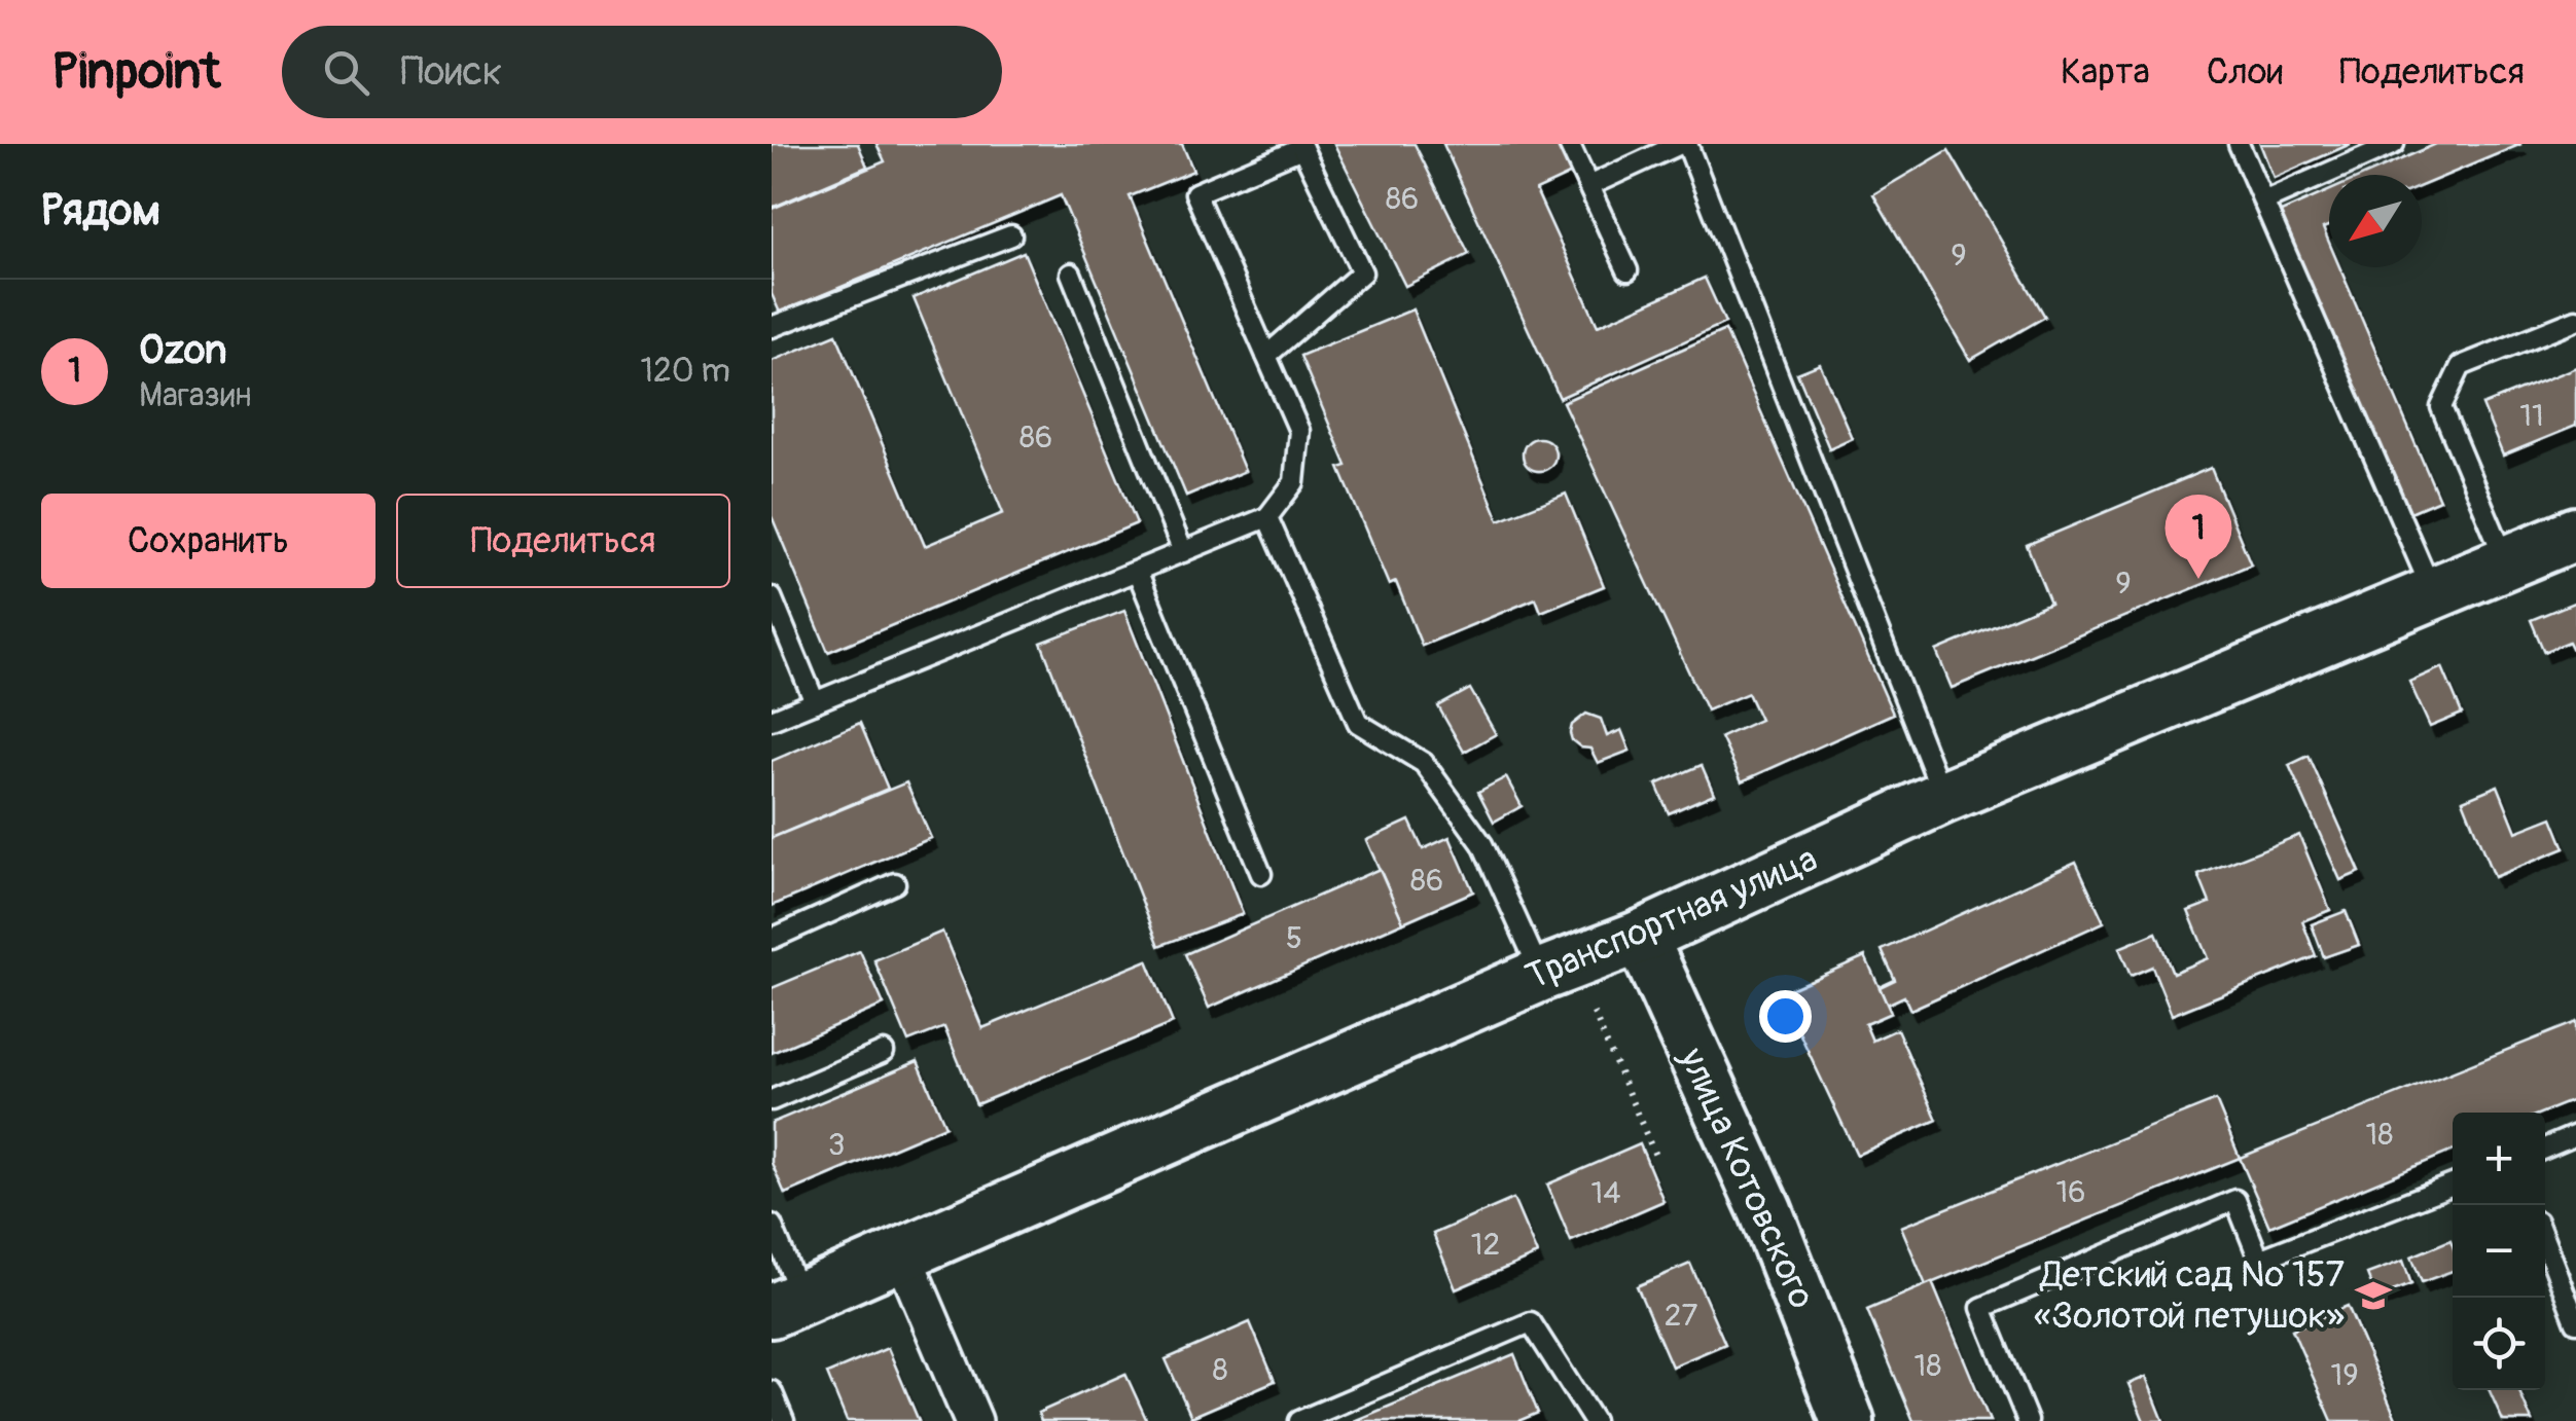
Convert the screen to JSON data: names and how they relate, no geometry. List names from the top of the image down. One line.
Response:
{"streets":{"street":["Транспортная улица","улица Котовского"]},"crossings":[["Транспортная улица","улица Котовского"]],"places":{"school or university":["Детский сад № 157 «Золотой петушок»"]},"house_numbers":["86","9","11","86","9","86","5","18","3","16","14","12","27","18","8","19"],"north":"bottom left","page":{"header":"Pinpoint","search":"Поиск","nav":["Карта","Слои","Поделиться"],"heading":"Рядом","list":[{"mark":"1","name":"Ozon","note":"Магазин","value":"120 m"}],"buttons":["Сохранить","Поделиться"],"pins":"1","map_buttons":["+","−"]}}
